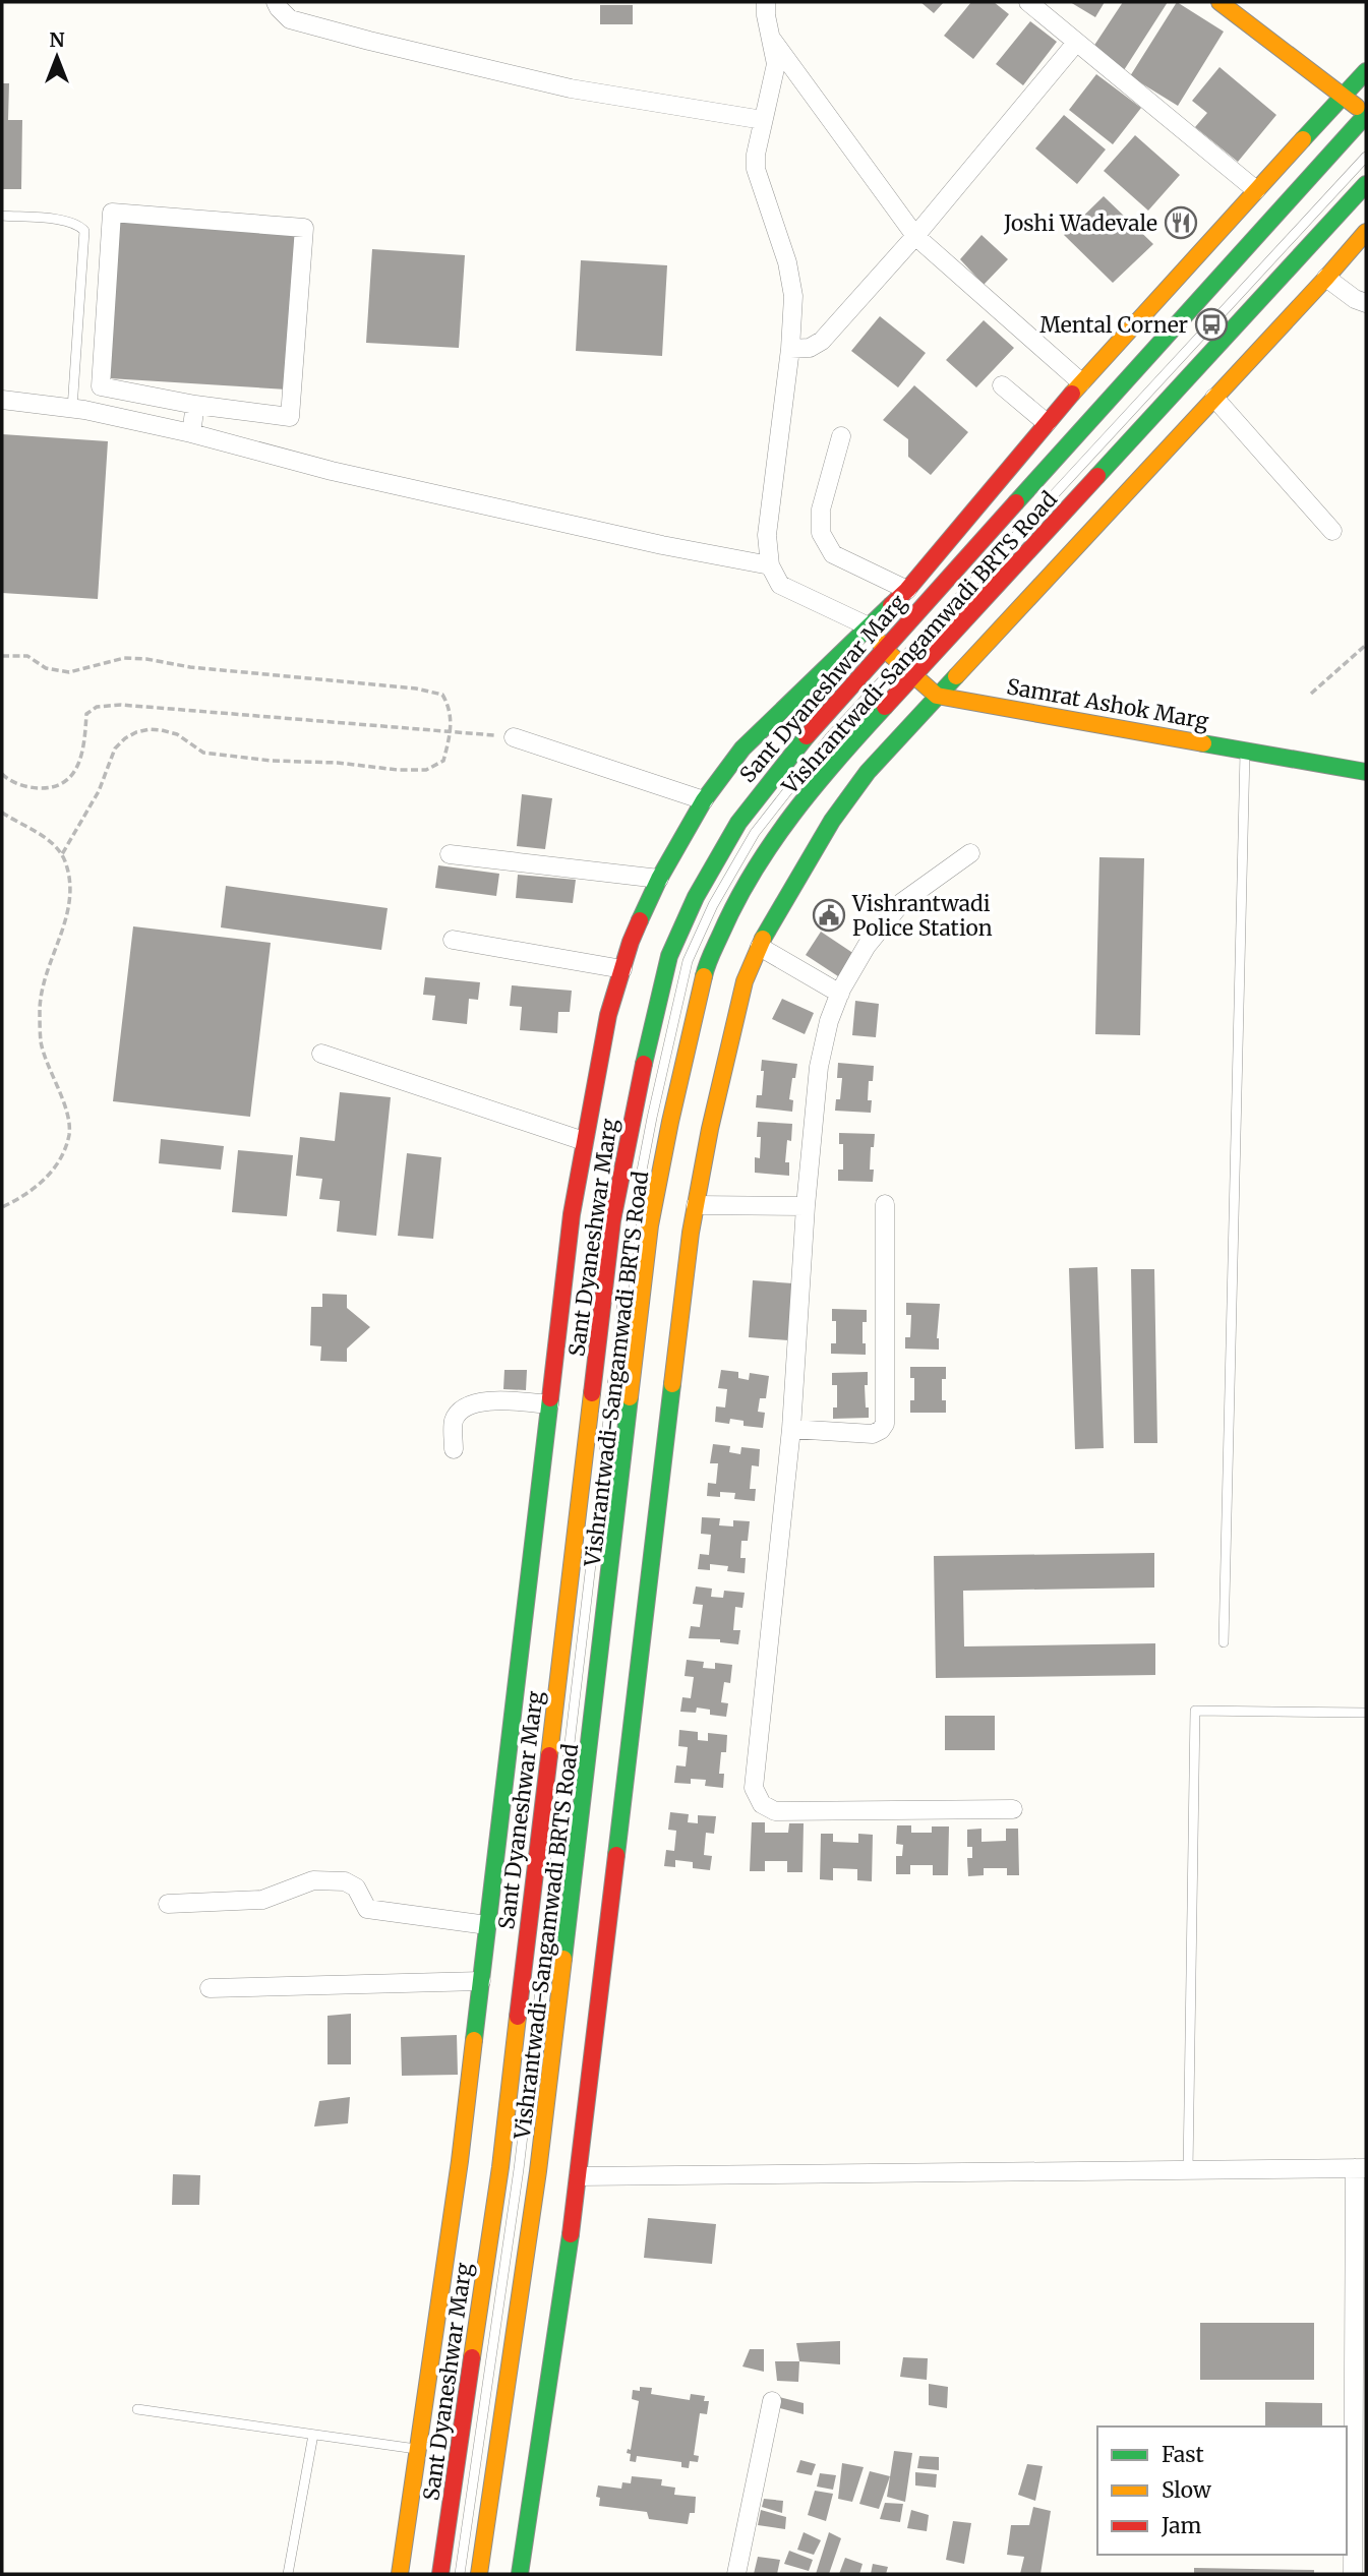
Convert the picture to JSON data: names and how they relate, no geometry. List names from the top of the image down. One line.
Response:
{"streets":{"street":["Sant Dyaneshwar Marg","Samrat Ashok Marg"],"lane":["Vishrantwadi-Sangamwadi BRTS Road"]},"places":{"restaurant":["Joshi Wadevale"],"bus stop":["Mental Corner"],"public building":["Vishrantwadi Police Station"]},"legend":["Fast","Slow","Jam"],"north":"top"}
